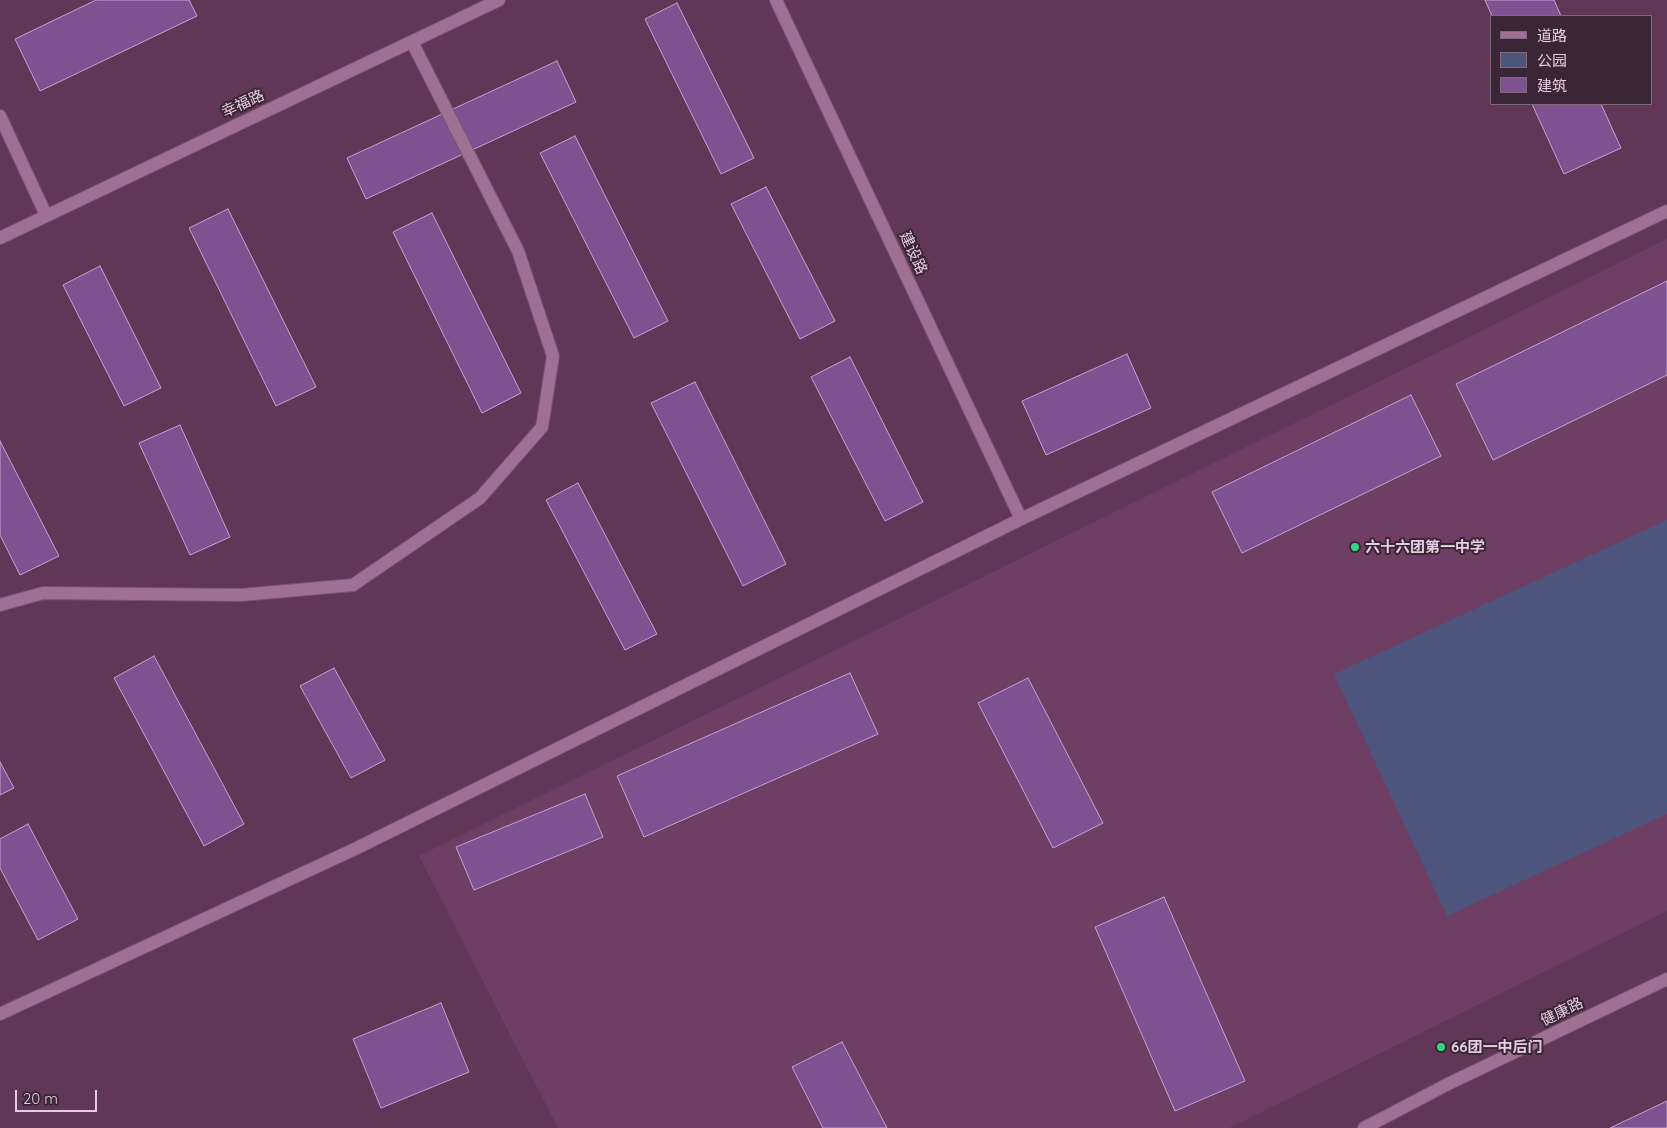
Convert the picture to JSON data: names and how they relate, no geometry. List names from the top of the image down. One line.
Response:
{"streets":{"street":["幸福路","建设路","健康路"]},"places":["六十六团第一中学","66团一中后门"],"legend":["道路","公园","建筑"],"scale_bar":"20 m"}
